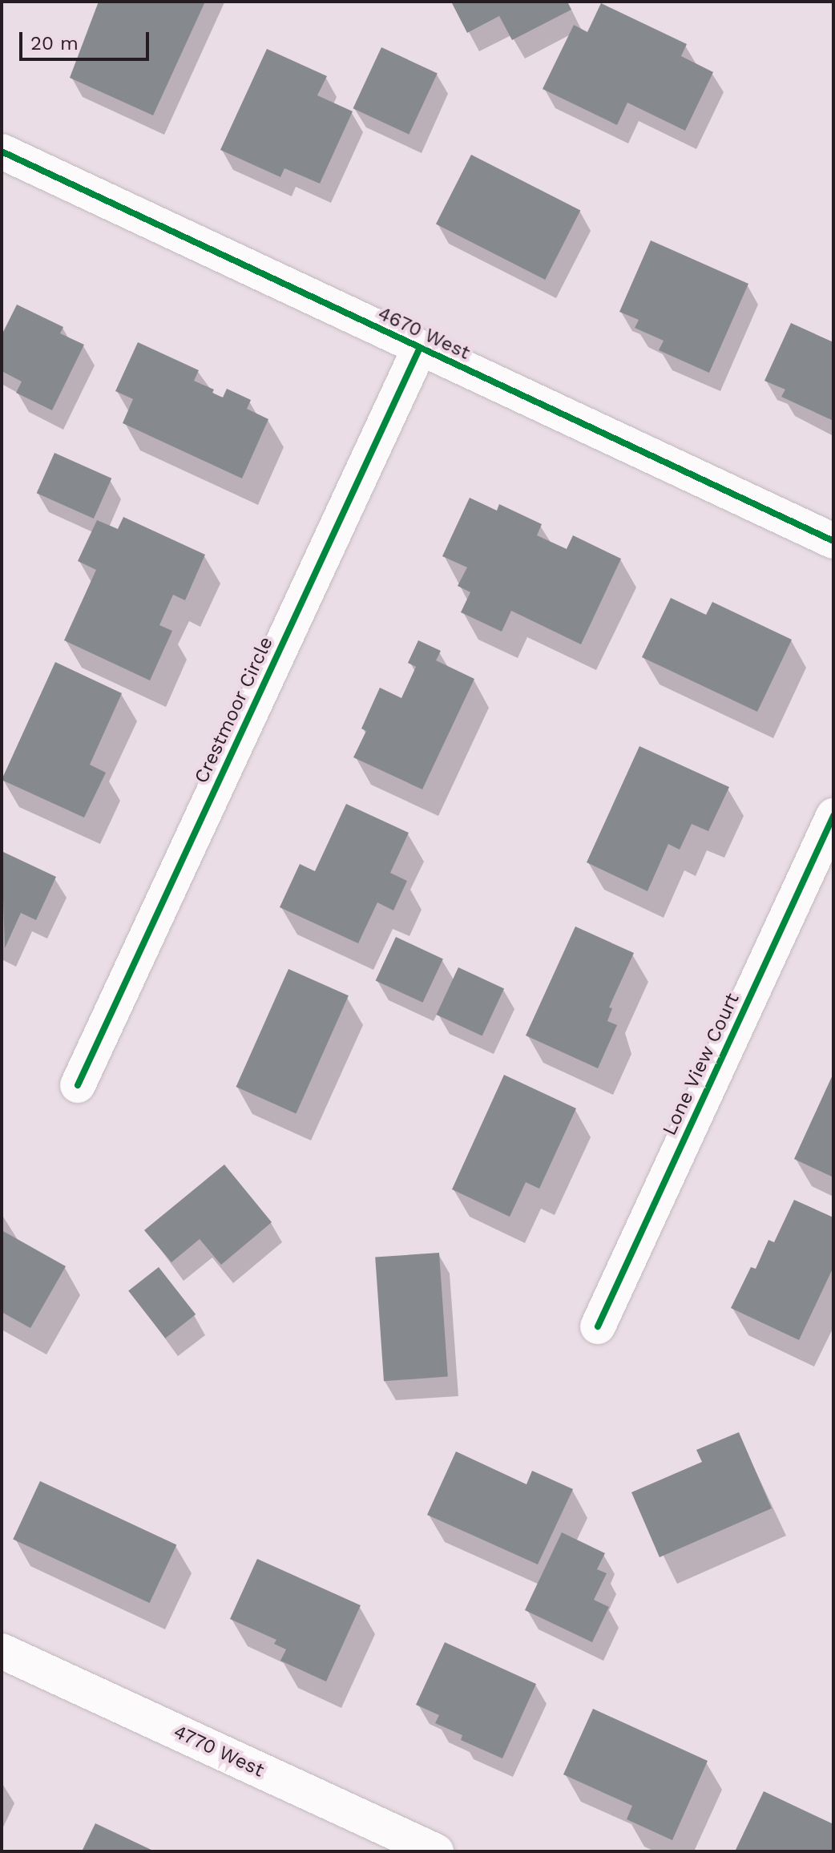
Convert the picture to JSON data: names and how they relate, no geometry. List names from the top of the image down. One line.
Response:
{"streets":{"street":["4670 West","Crestmoor Circle","Lone View Court","4770 West"]},"crossings":[["4670 West","Crestmoor Circle"]],"scale_bar":"20 m"}
